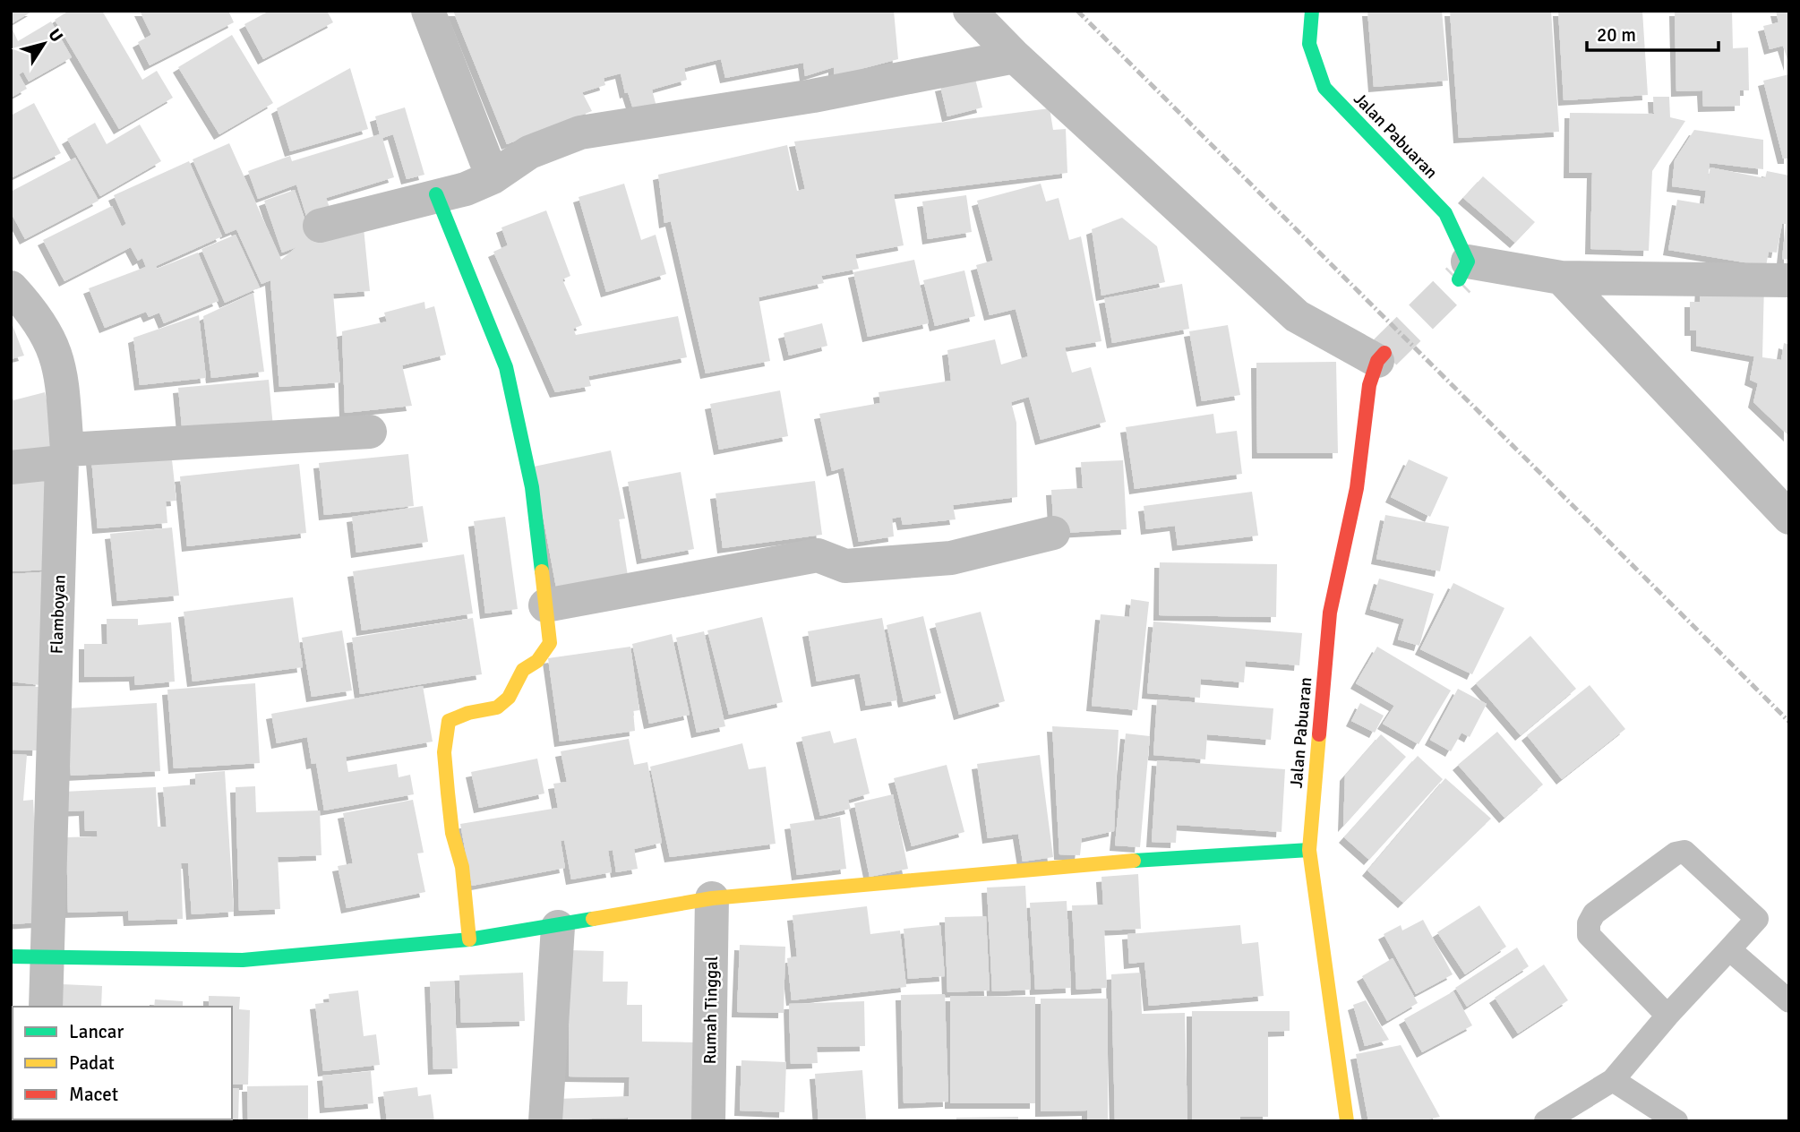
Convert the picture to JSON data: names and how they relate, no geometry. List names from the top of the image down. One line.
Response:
{"streets":{"street":["Jalan Pabuaran","Flamboyan","Rumah Tinggal"]},"legend":["Lancar","Padat","Macet"],"scale_bar":"20 m","north":"top right"}
